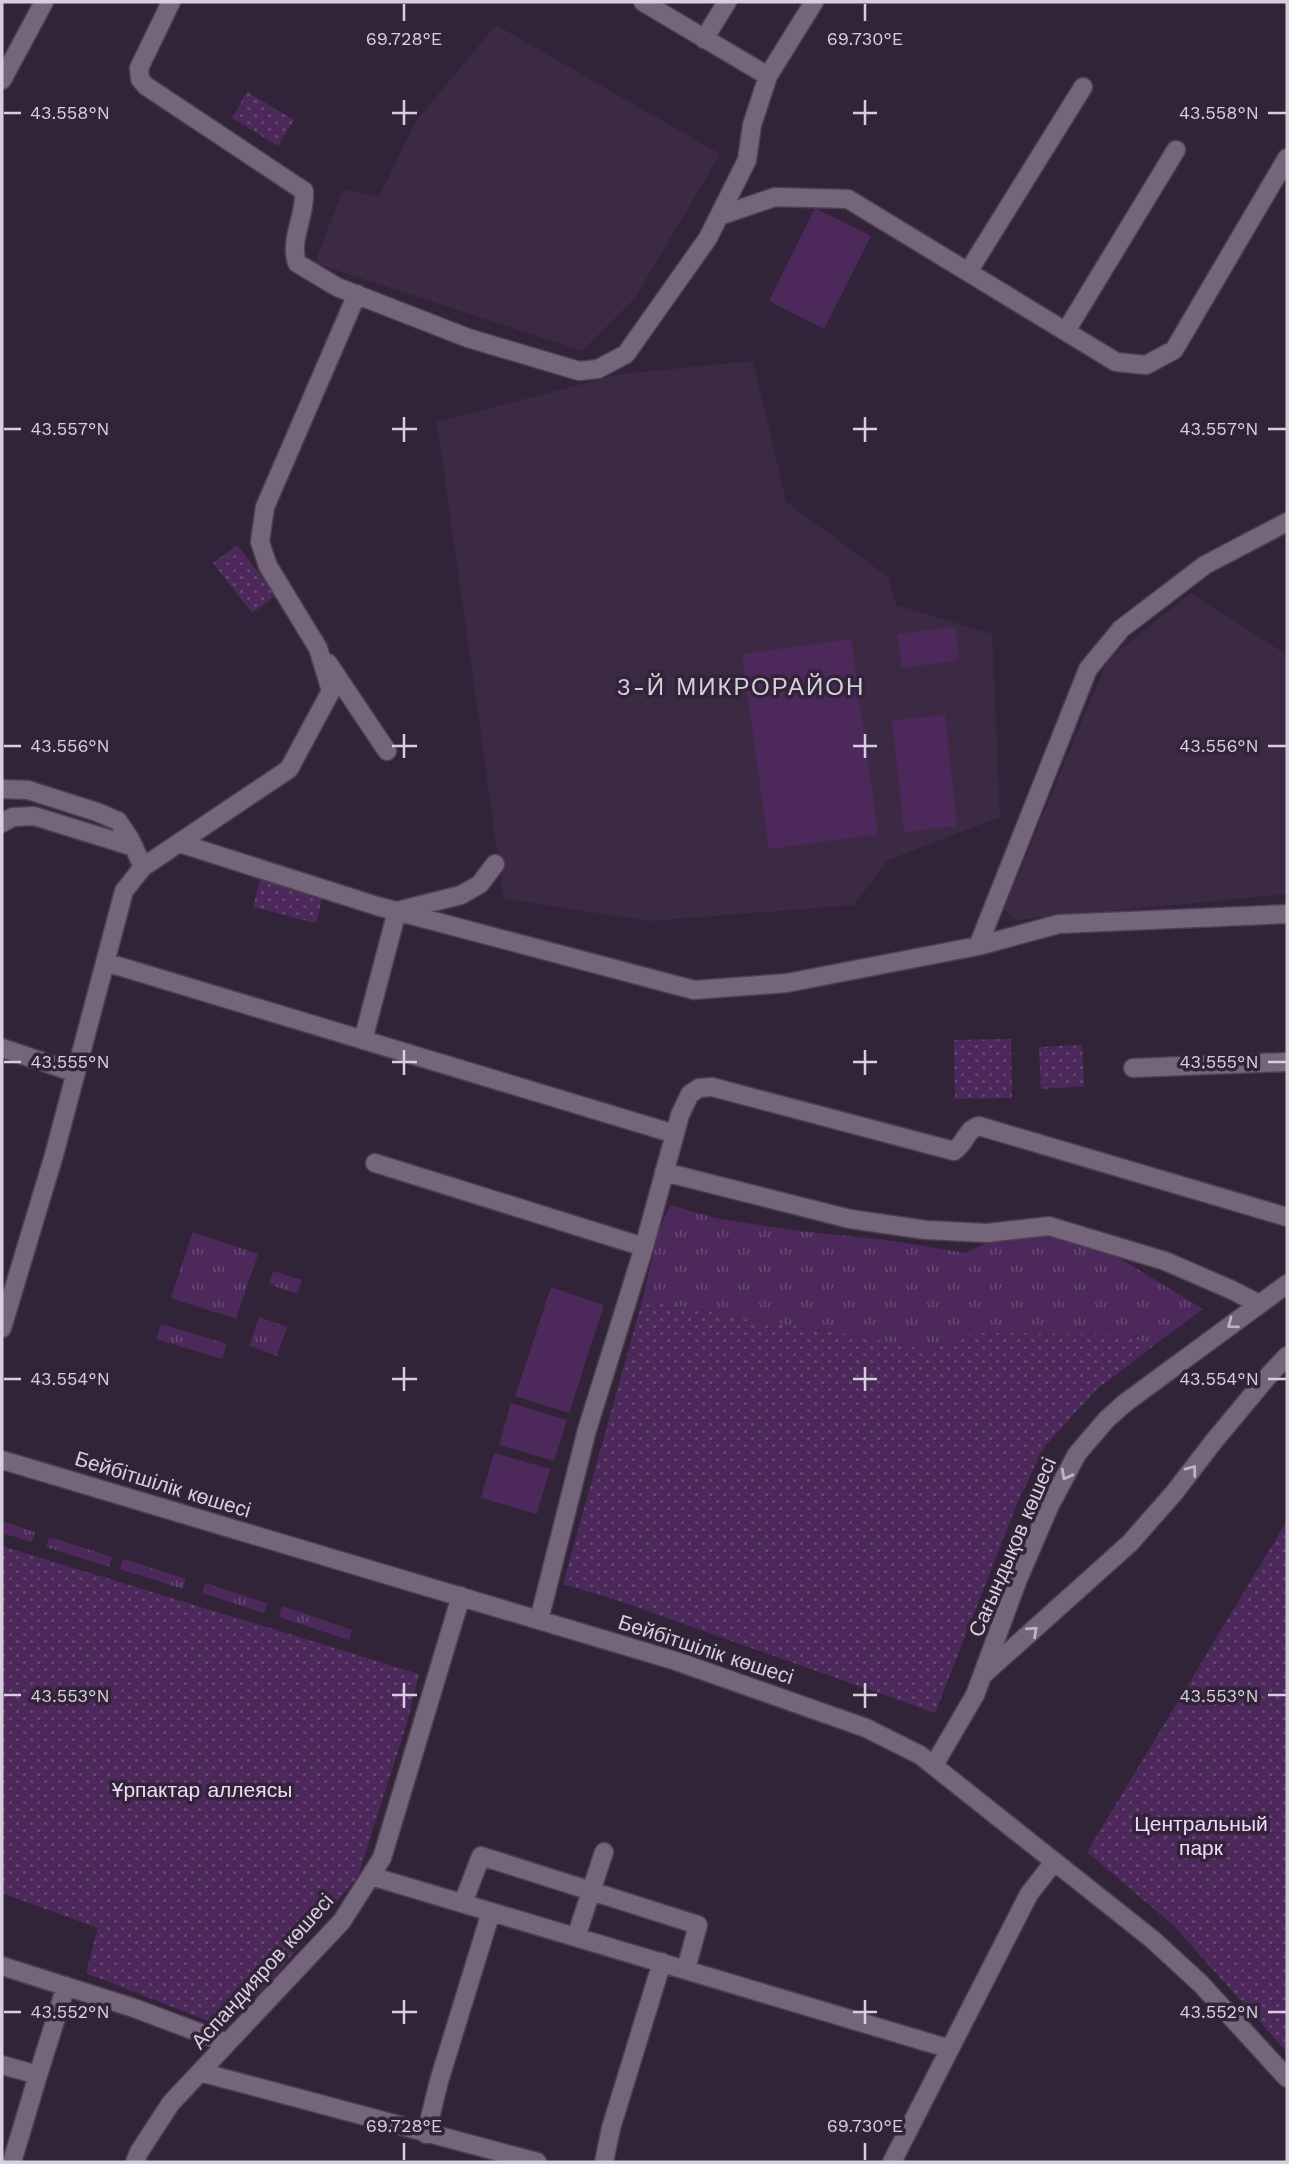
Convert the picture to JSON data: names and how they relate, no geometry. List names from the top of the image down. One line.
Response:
{"streets":{"street":["Бейбітшілік көшесі","Сағындықов көшесі","Аспандияров көшесі"]},"crossings":[["Бейбітшілік көшесі","Сағындықов көшесі"],["Бейбітшілік көшесі","Аспандияров көшесі"]],"districts":["3-Й МИКРОРАЙОН"],"parks":["Ұрпактар аллеясы","Центральный парк"],"coordinates":["69.728°E","69.730°E","43.558°N","43.557°N","43.556°N","43.555°N","43.554°N","43.553°N","43.552°N"]}
